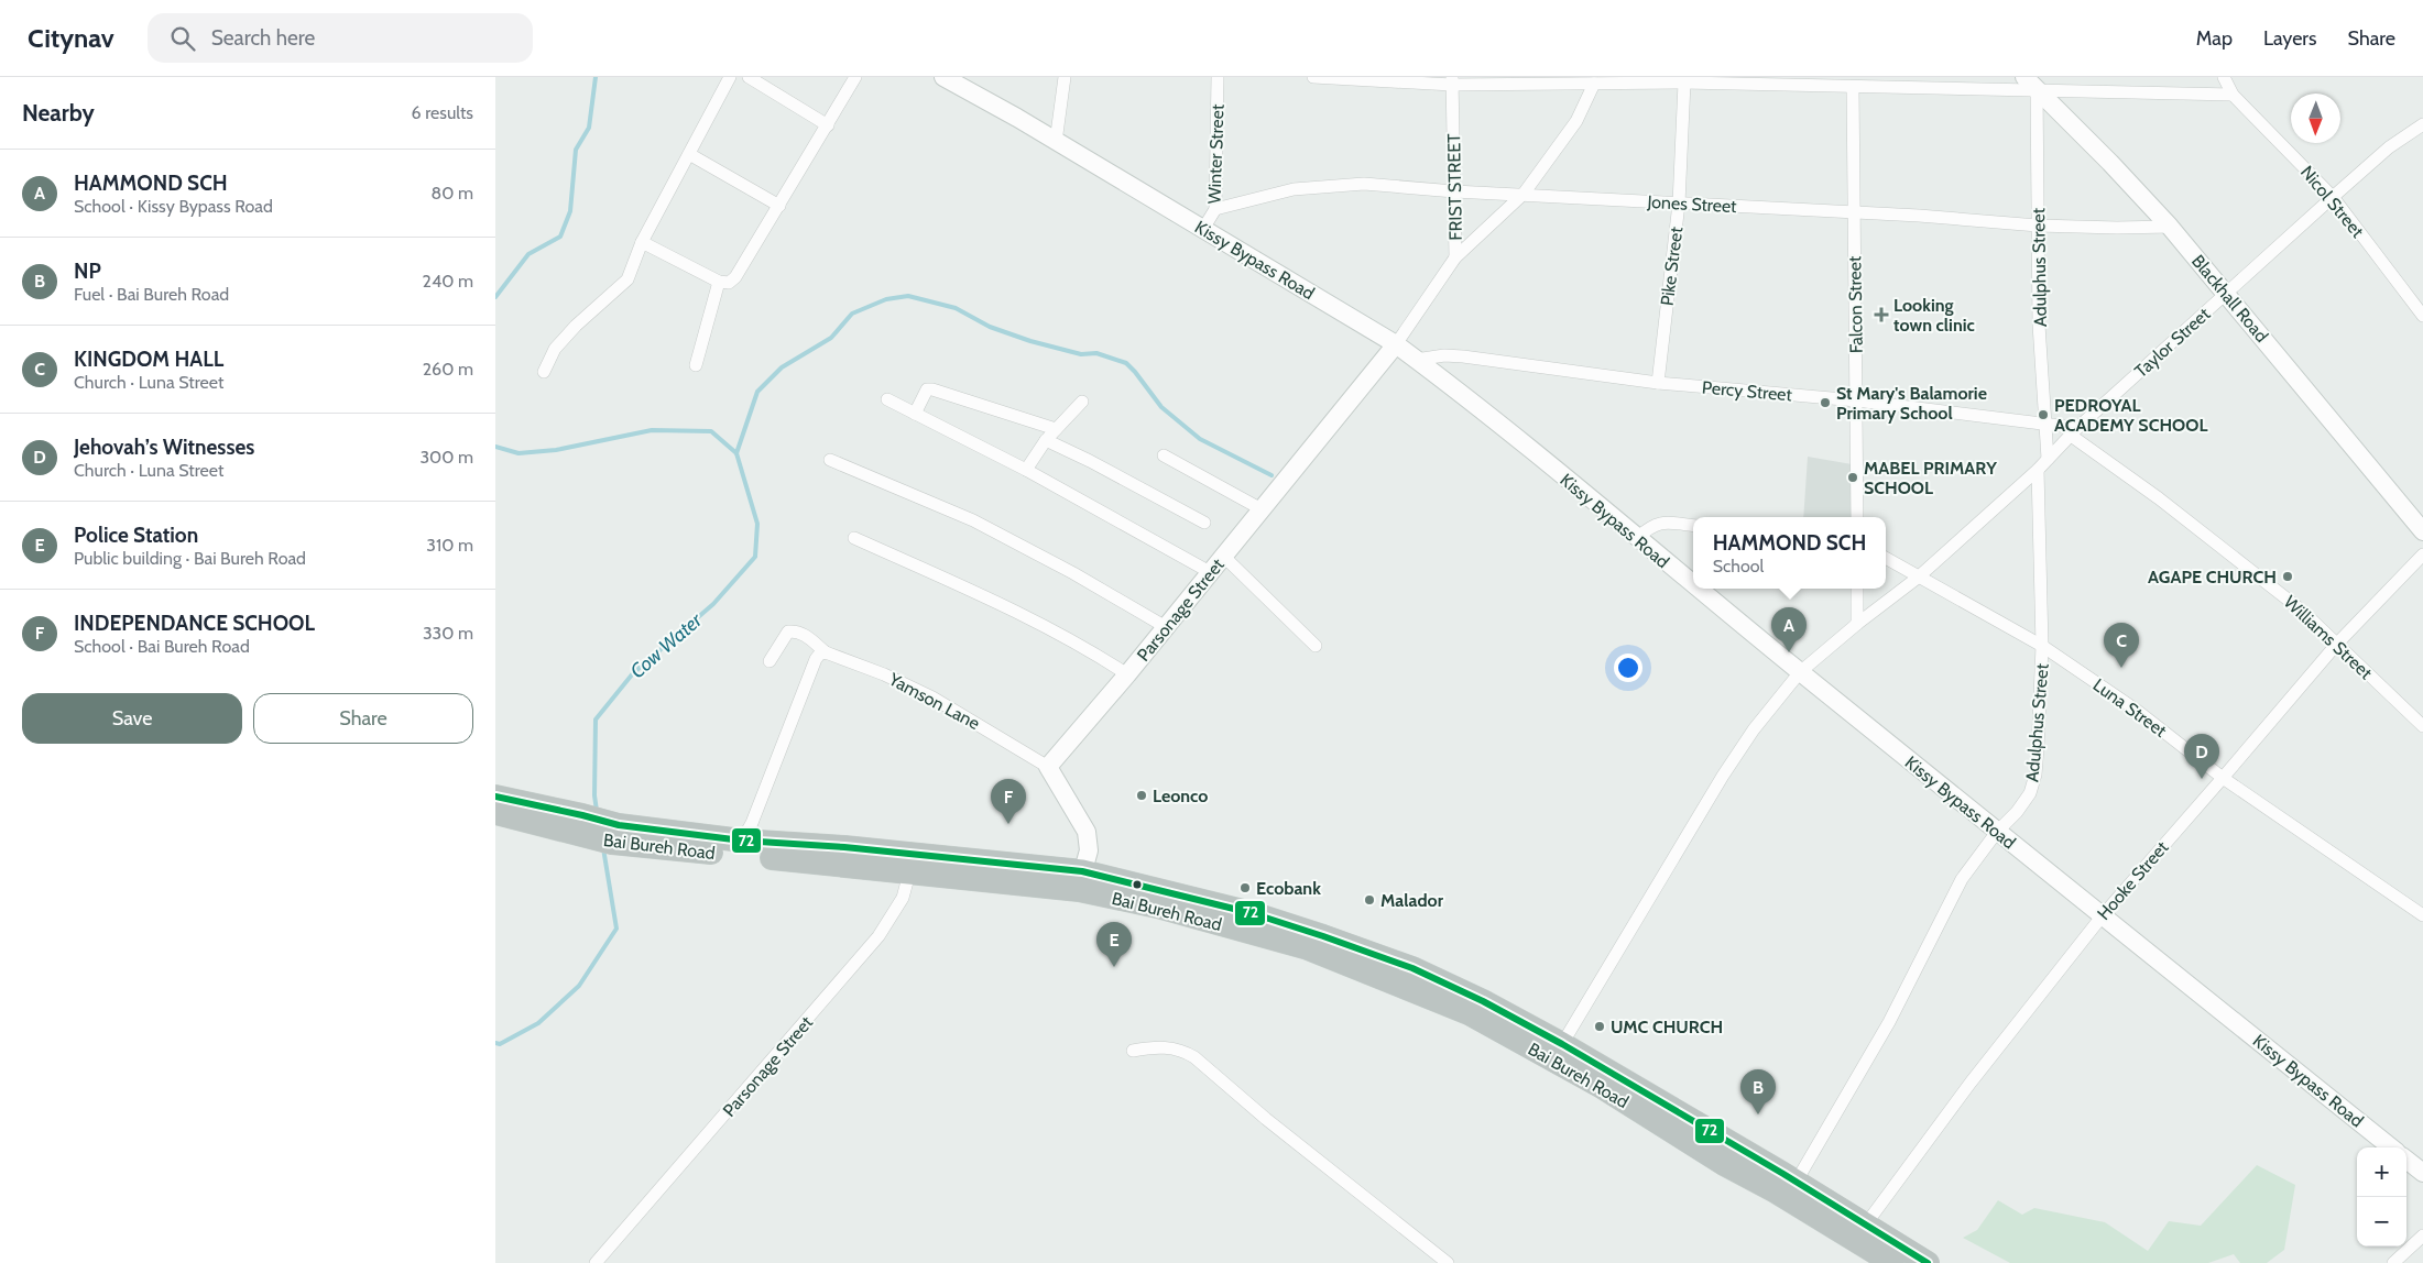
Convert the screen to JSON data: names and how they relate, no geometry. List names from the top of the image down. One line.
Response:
{"streets":{"highway":["Bai Bureh Road"],"main road":["Kissy Bypass Road","Blackhall Road","Parsonage Street"],"street":["Winter Street","FRIST STREET","Nicol Street","Jones Street","Pike Street","Adulphus Street","Falcon Street","Taylor Street","Percy Street","Williams Street","Yamson Lane","Luna Street","Hooke Street"]},"crossings":[["Winter Street","Jones Street"],["Winter Street","Kissy Bypass Road"],["FRIST STREET","Jones Street"],["FRIST STREET","Kissy Bypass Road"],["FRIST STREET","Parsonage Street"],["Nicol Street","Taylor Street"],["Jones Street","Pike Street"],["Jones Street","Adulphus Street"],["Jones Street","Blackhall Road"],["Jones Street","Falcon Street"],["Kissy Bypass Road","Adulphus Street"],["Kissy Bypass Road","Taylor Street"],["Kissy Bypass Road","Percy Street"],["Kissy Bypass Road","Parsonage Street"],["Kissy Bypass Road","Hooke Street"],["Pike Street","Percy Street"],["Adulphus Street","Blackhall Road"],["Adulphus Street","Taylor Street"],["Adulphus Street","Percy Street"],["Adulphus Street","Luna Street"],["Blackhall Road","Taylor Street"],["Falcon Street","Percy Street"],["Taylor Street","Percy Street"],["Taylor Street","Williams Street"],["Taylor Street","Luna Street"],["Percy Street","Williams Street"],["Parsonage Street","Yamson Lane"],["Parsonage Street","Bai Bureh Road"],["Williams Street","Hooke Street"],["Luna Street","Hooke Street"]],"water":["Cow Water"],"places":{"health":["Looking town clinic"],"other":["St Mary's Balamorie Primary School","PEDROYAL ACADEMY SCHOOL","MABEL PRIMARY SCHOOL","AGAPE CHURCH","Leonco","Ecobank","Malador","UMC CHURCH"]},"lines":["transit line 72"],"north":"bottom","page":{"header":"Citynav","search":"Search here","nav":["Map","Layers","Share"],"heading":["Nearby","6 results"],"list":[{"mark":"A","name":"HAMMOND SCH","note":"School · Kissy Bypass Road","value":"80 m"},{"mark":"B","name":"NP","note":"Fuel · Bai Bureh Road","value":"240 m"},{"mark":"C","name":"KINGDOM HALL","note":"Church · Luna Street","value":"260 m"},{"mark":"D","name":"Jehovah’s Witnesses","note":"Church · Luna Street","value":"300 m"},{"mark":"E","name":"Police Station","note":"Public building · Bai Bureh Road","value":"310 m"},{"mark":"F","name":"INDEPENDANCE SCHOOL","note":"School · Bai Bureh Road","value":"330 m"}],"popup":["HAMMOND SCH","School"],"pins":["A","C","D","F","E","B"],"buttons":["Save","Share"],"map_buttons":["+","−"]}}
